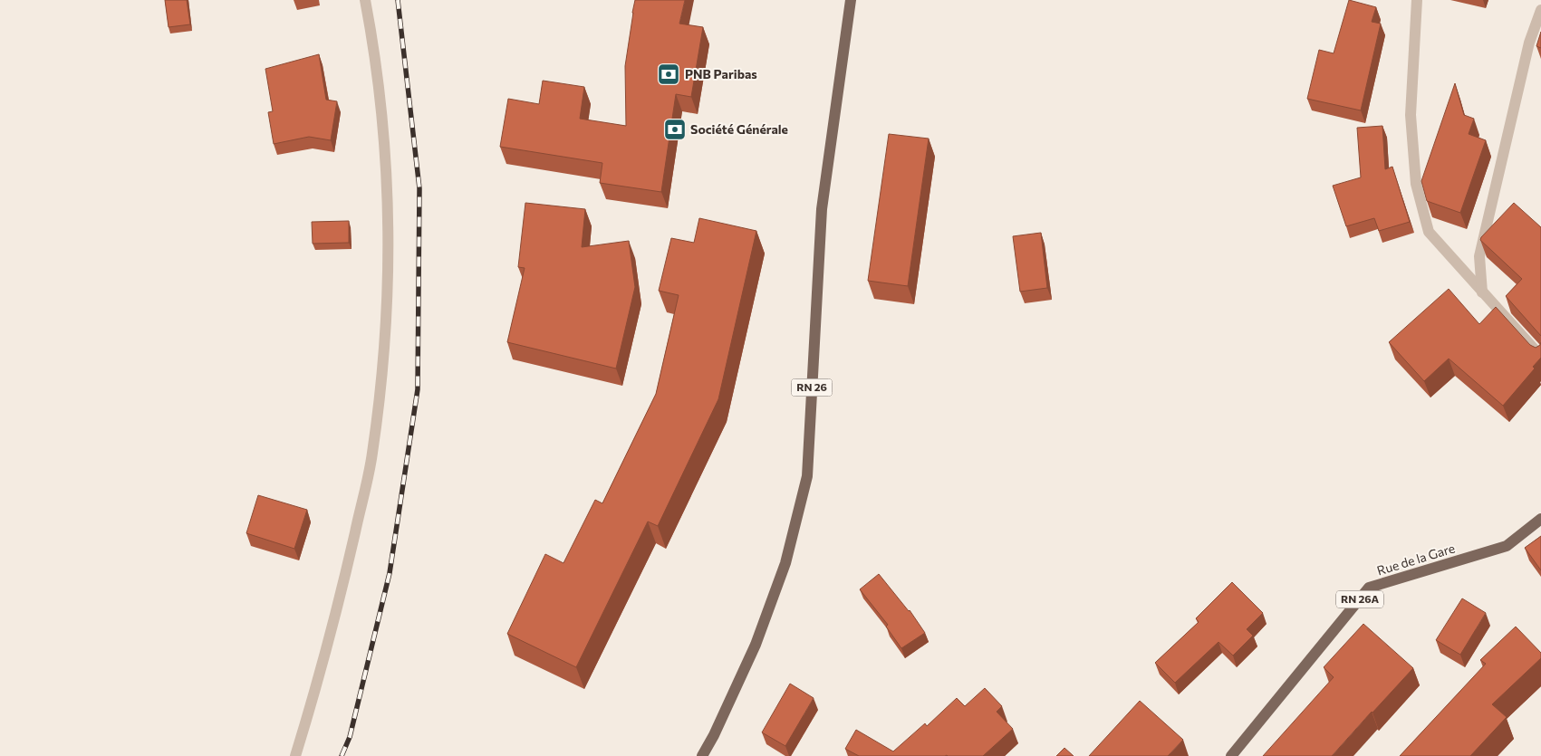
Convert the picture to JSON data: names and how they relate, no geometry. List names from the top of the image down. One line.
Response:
{"streets":{"main road":["RN 26","Rue de la Gare","RN 26A"]},"places":{"bank":["PNB Paribas","Société Générale"]}}
